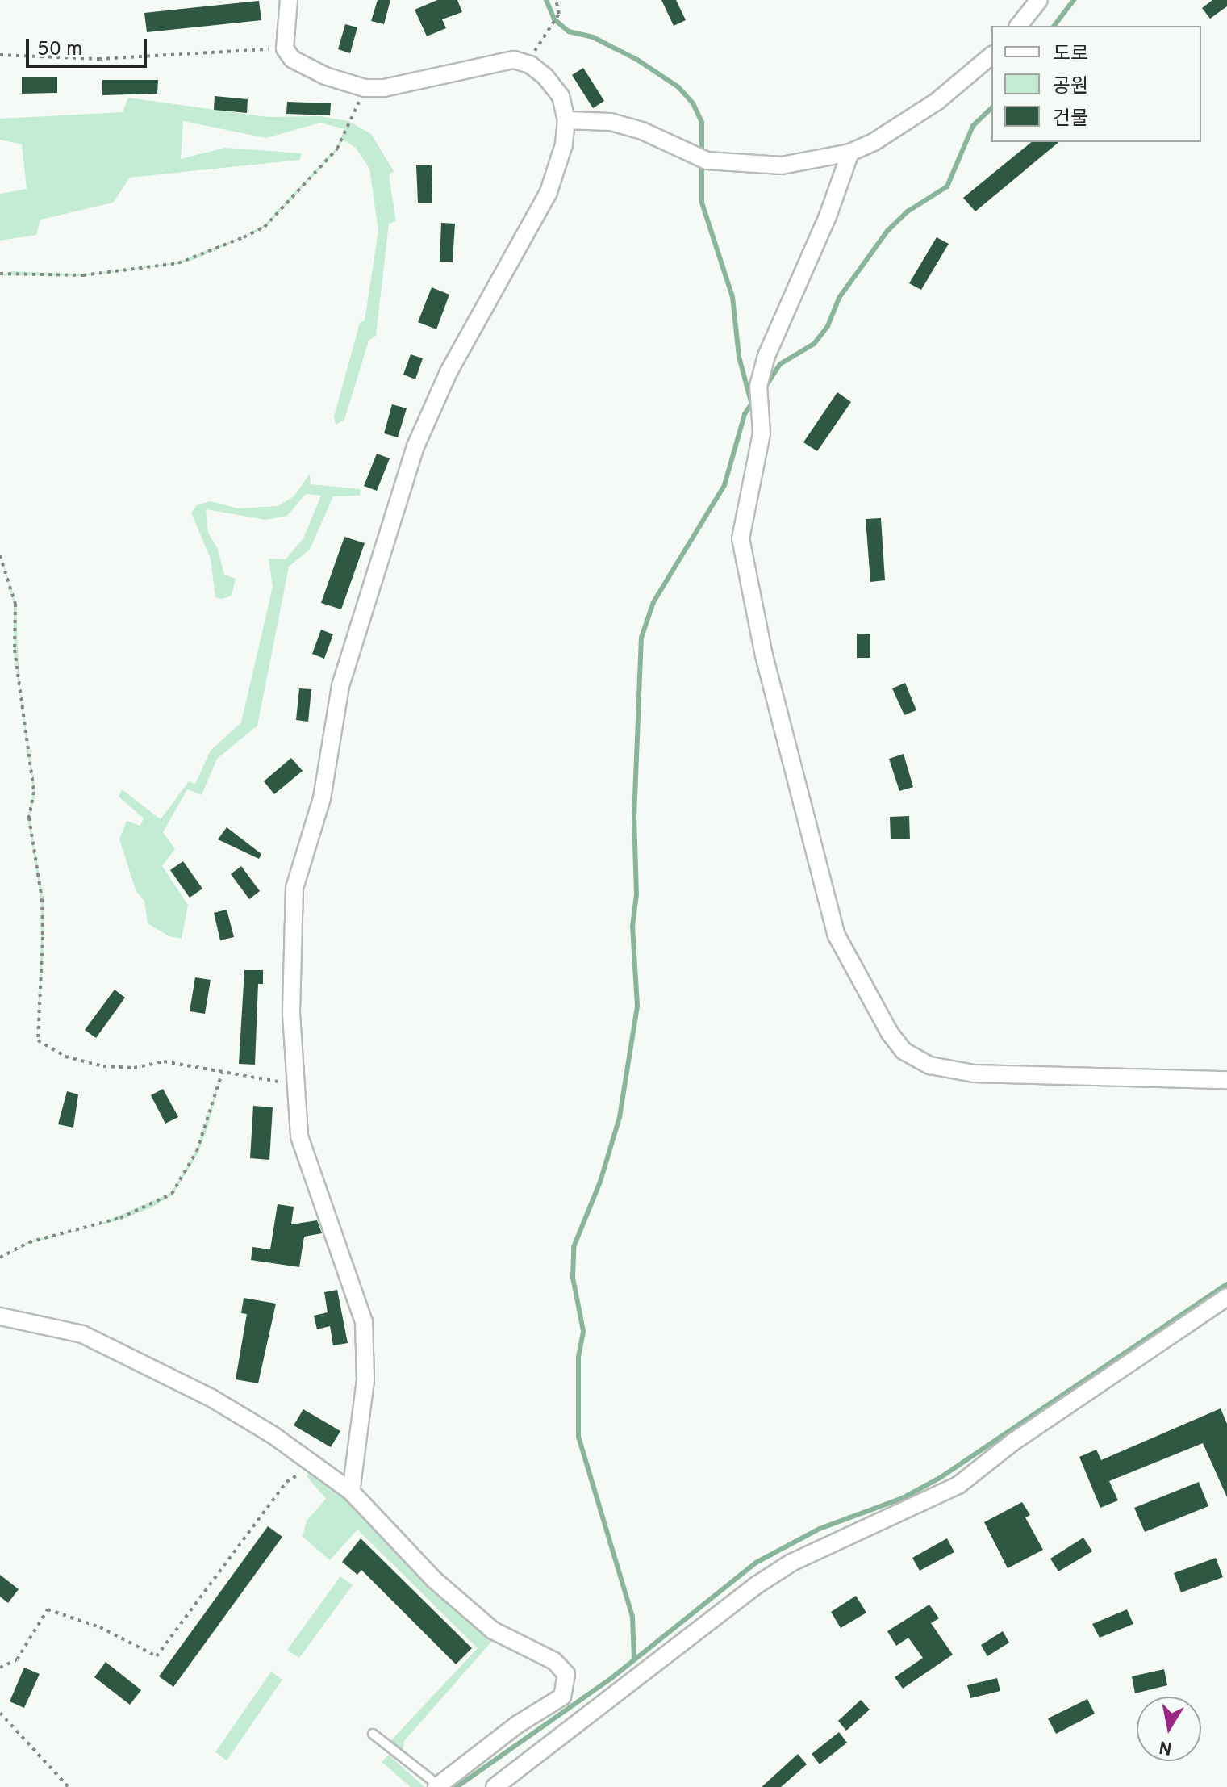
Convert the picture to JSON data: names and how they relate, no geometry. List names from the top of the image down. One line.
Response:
{"legend":["도로","공원","건물"],"scale_bar":"50 m","north":"bottom"}
